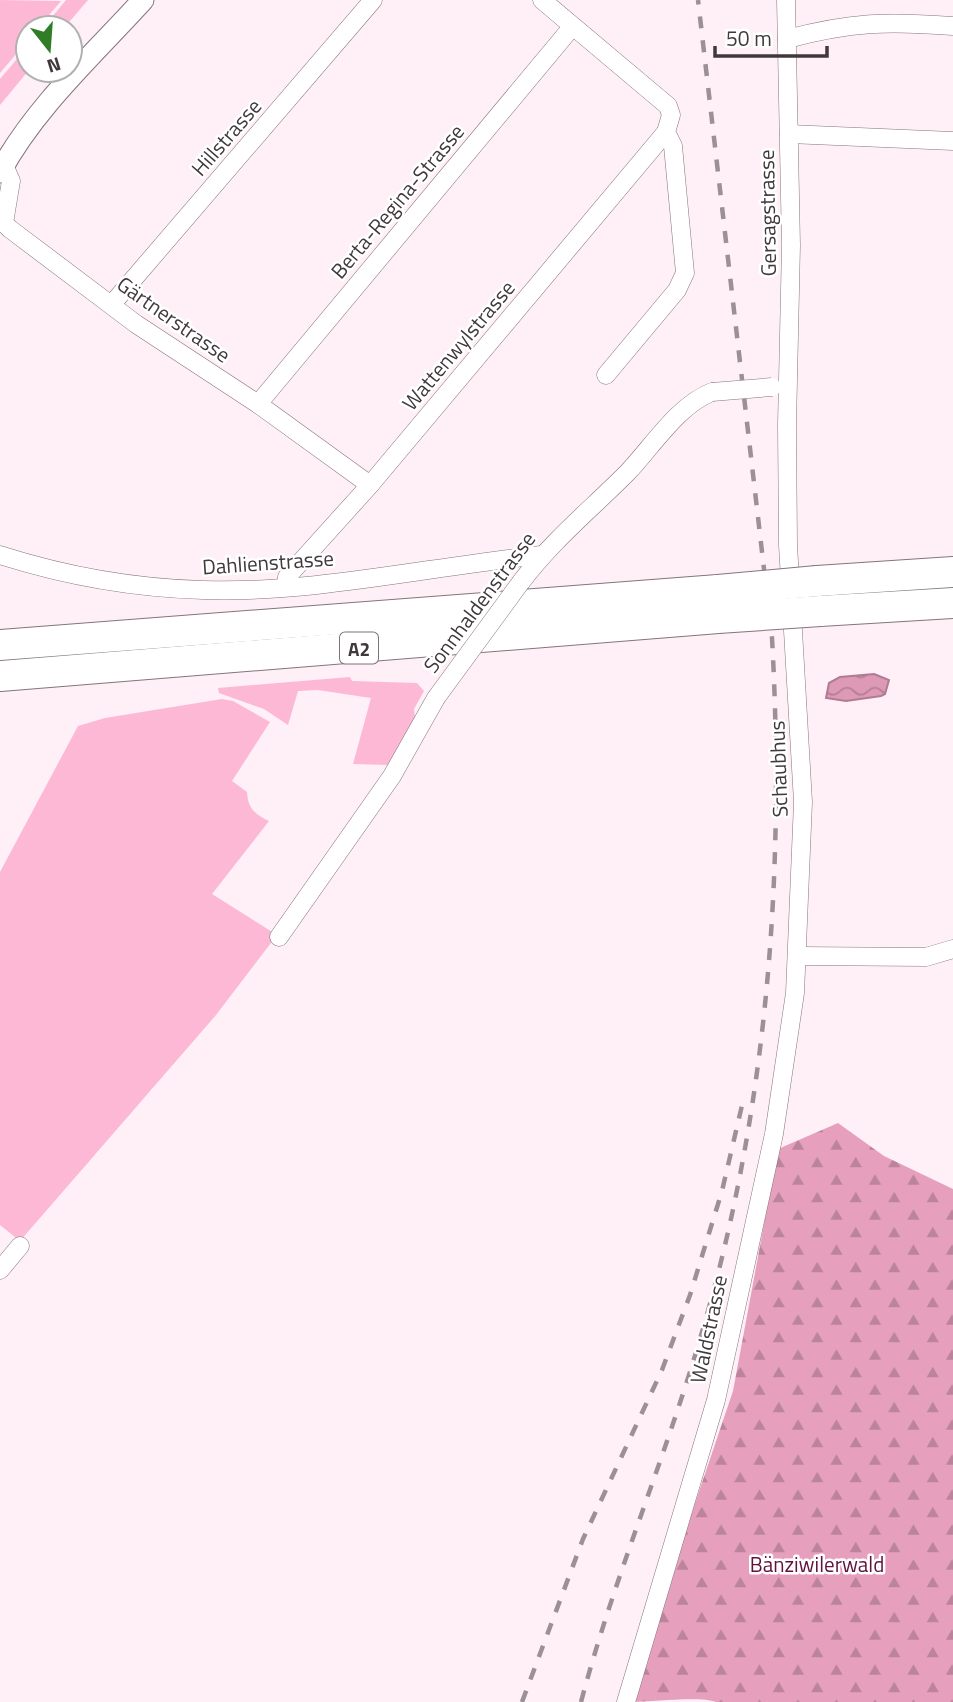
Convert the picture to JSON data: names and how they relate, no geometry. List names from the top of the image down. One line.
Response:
{"streets":{"highway":["A2"],"street":["Hillstrasse","Berta-Regina-Strasse","Gersagstrasse","Gärtnerstrasse","Wattenwylstrasse","Dahlienstrasse","Sonnhaldenstrasse","Schaubhus","Waldstrasse"]},"crossings":[["Hillstrasse","Gärtnerstrasse"],["Berta-Regina-Strasse","Gärtnerstrasse"],["Gersagstrasse","Sonnhaldenstrasse"],["Gersagstrasse","Schaubhus"],["Gärtnerstrasse","Wattenwylstrasse"],["Wattenwylstrasse","Dahlienstrasse"],["Dahlienstrasse","Sonnhaldenstrasse"],["Schaubhus","Waldstrasse"]],"parks":["Bänziwilerwald"],"scale_bar":"50 m","north":"bottom"}
